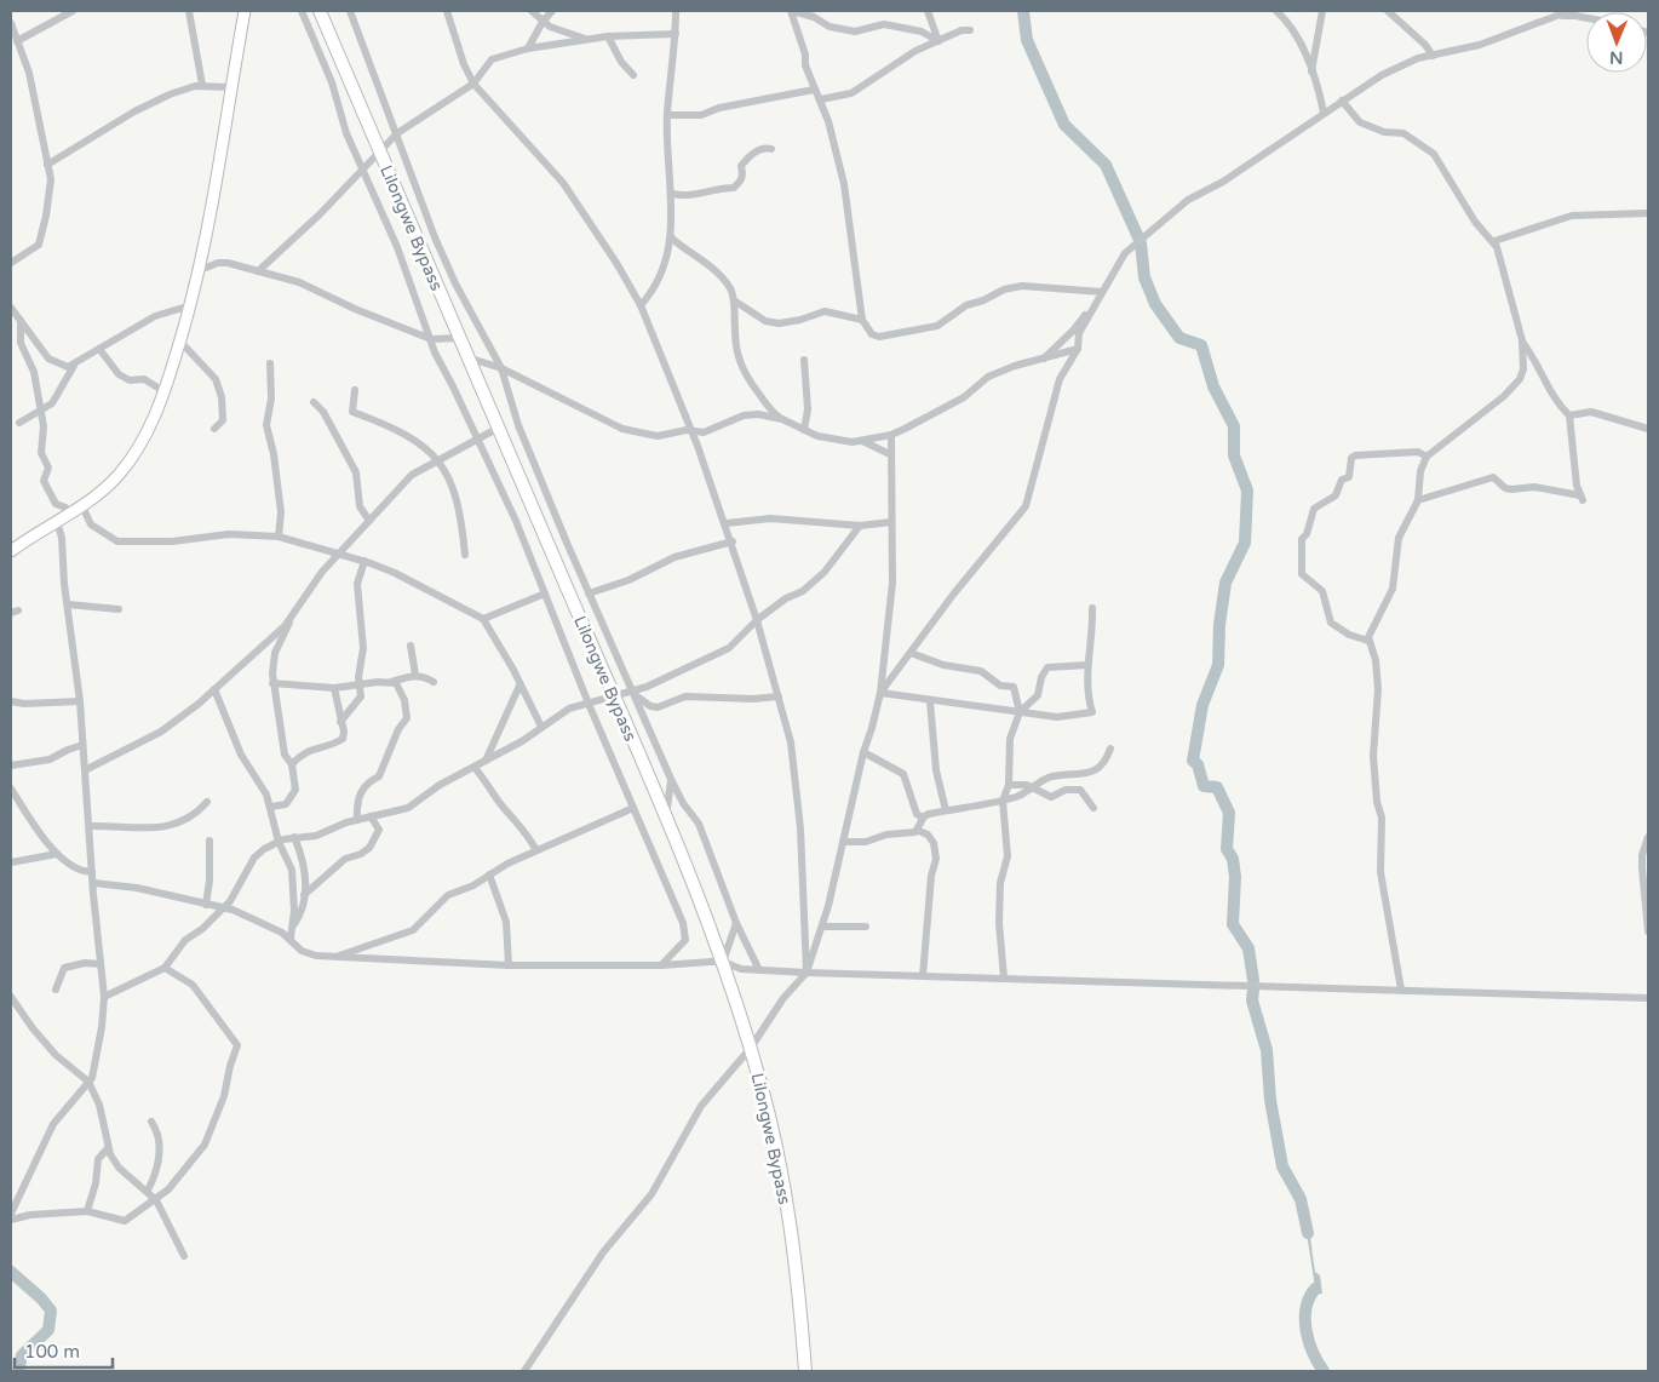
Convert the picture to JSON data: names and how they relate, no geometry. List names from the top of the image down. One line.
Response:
{"streets":{"main road":["Lilongwe Bypass"]},"scale_bar":"100 m","north":"bottom"}
